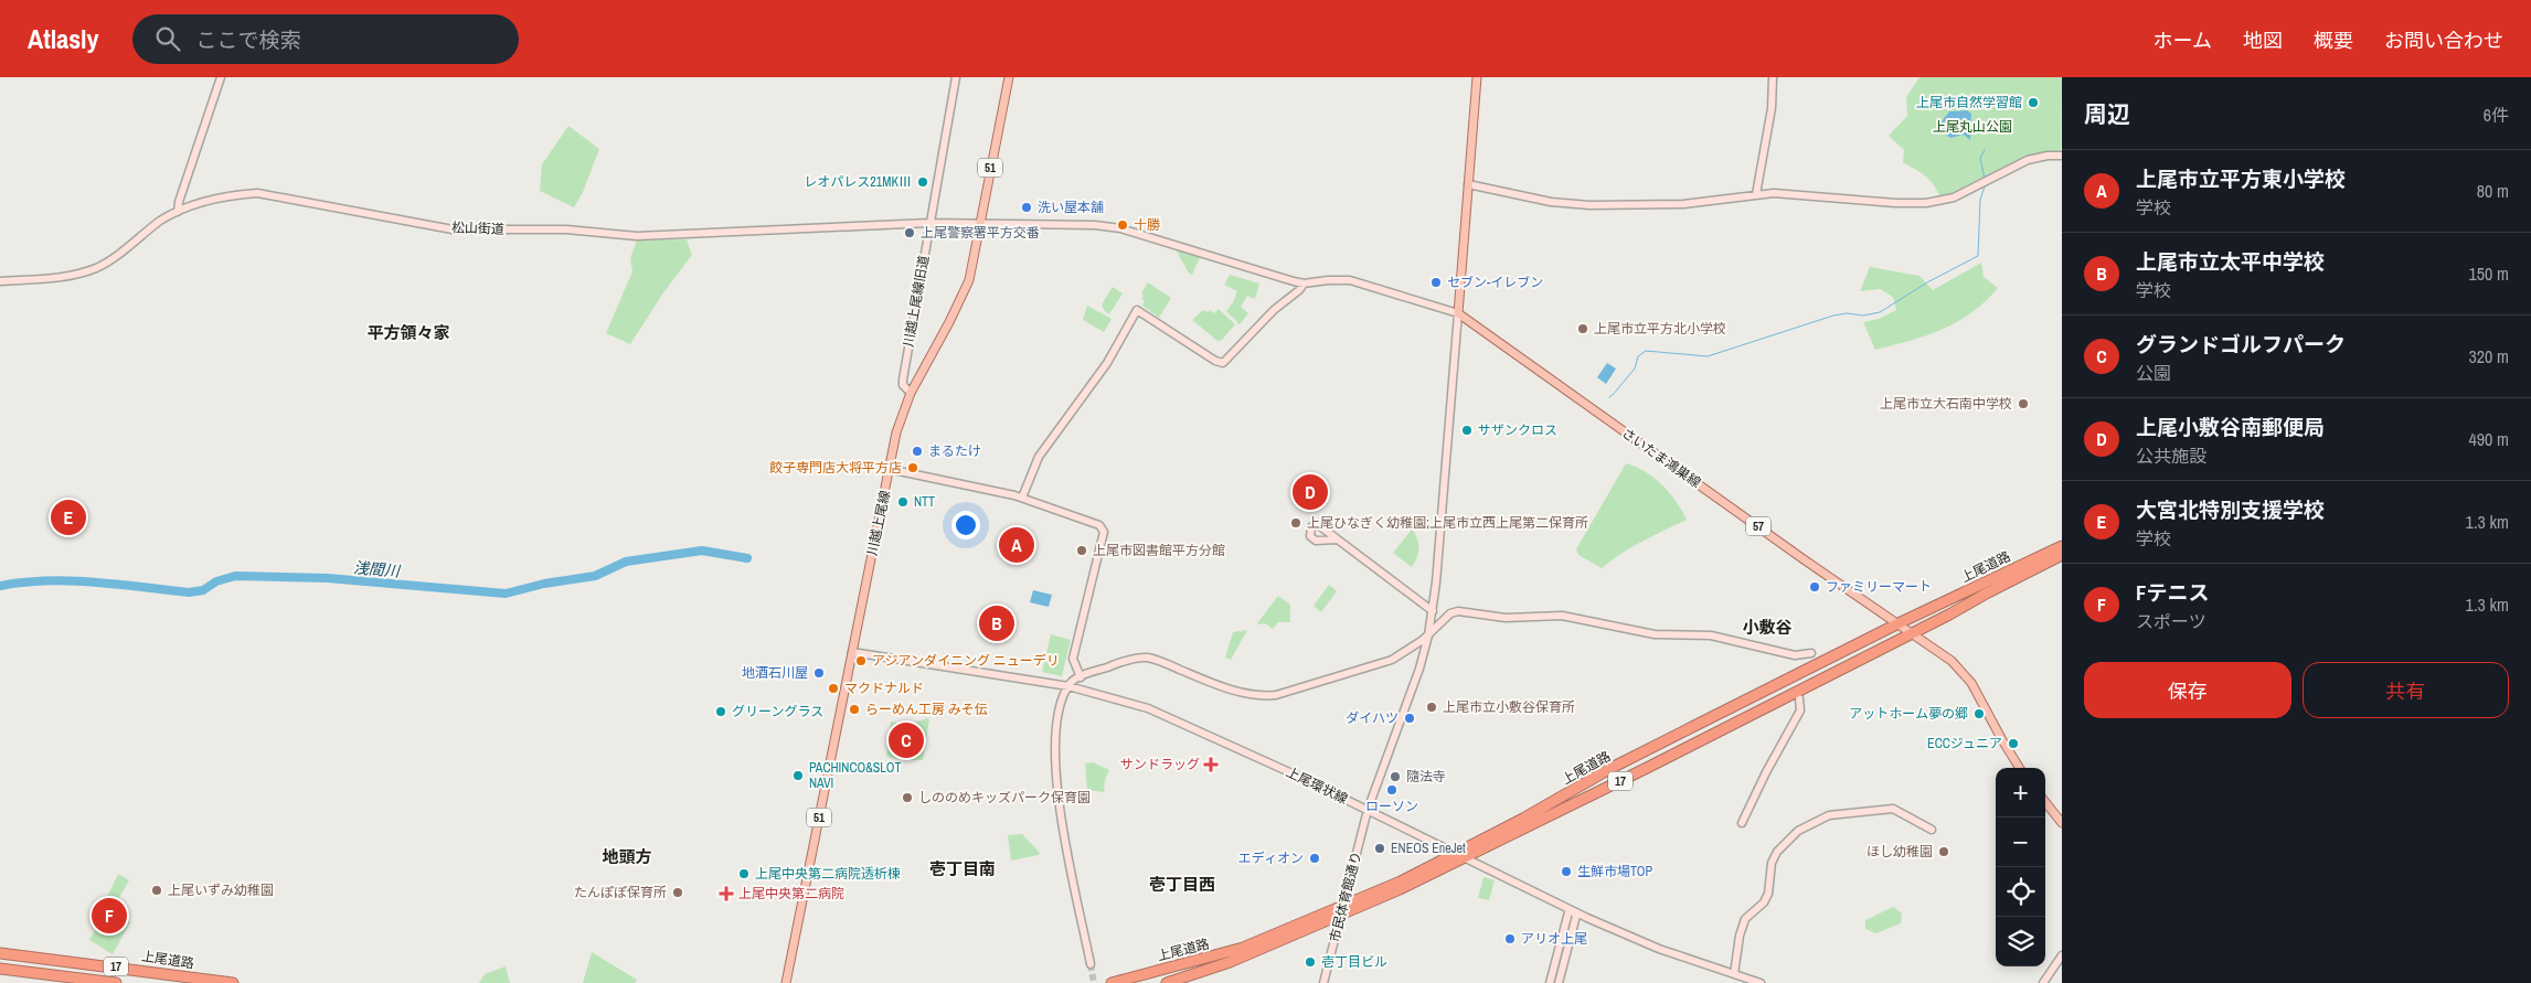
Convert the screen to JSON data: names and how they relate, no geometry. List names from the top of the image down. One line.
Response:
{"streets":{"highway":["上尾道路","17"],"main road":["51","さいたま鴻巣線","川越上尾線","57"],"street":["松山街道","川越上尾線旧道","上尾環状線","市民体育館通り"]},"crossings":[["松山街道","川越上尾線旧道"],["松山街道","川越上尾線"],["川越上尾線旧道","川越上尾線"],["さいたま鴻巣線","上尾道路"],["さいたま鴻巣線","市民体育館通り"],["川越上尾線","上尾環状線"],["上尾道路","上尾環状線"],["上尾道路","市民体育館通り"],["上尾環状線","市民体育館通り"]],"districts":["平方領々家","小敷谷","地頭方","壱丁目南","壱丁目西"],"water":["浅間川"],"parks":["上尾丸山公園"],"places":{"other":["上尾市自然学習館","レオパレス21MKⅢ","洗い屋本舗","十勝","上尾警察署平方交番","セブン-イレブン","上尾市立平方北小学校","上尾市立大石南中学校","サザンクロス","まるたけ","餃子専門店大将平方店","NTT","上尾ひなぎく幼稚園;上尾市立西上尾第二保育所","上尾市図書館平方分館","ファミリーマート","アジアンダイニング ニューデリ","地酒石川屋","マクドナルド","上尾市立小敷谷保育所","らーめん工房 みそ伝","グリーングラス","アットホーム夢の郷","ダイハツ","ECCジュニア","PACHINCO&SLOT NAVI","隨法寺","ローソン","しののめキッズパーク保育園","ENEOS EneJet","ほし幼稚園","エディオン","生鮮市場TOP","上尾中央第二病院透析棟","上尾いずみ幼稚園","たんぽぽ保育所","アリオ上尾","壱丁目ビル"],"health":["サンドラッグ","上尾中央第二病院"]},"page":{"header":"Atlasly","search":"ここで検索","nav":["ホーム","地図","概要","お問い合わせ"],"heading":["周辺","6件"],"list":[{"mark":"A","name":"上尾市立平方東小学校","note":"学校","value":"80 m"},{"mark":"B","name":"上尾市立太平中学校","note":"学校","value":"150 m"},{"mark":"C","name":"グランドゴルフパーク","note":"公園","value":"320 m"},{"mark":"D","name":"上尾小敷谷南郵便局","note":"公共施設","value":"490 m"},{"mark":"E","name":"大宮北特別支援学校","note":"学校","value":"1.3 km"},{"mark":"F","name":"Fテニス","note":"スポーツ","value":"1.3 km"}],"pins":["D","E","A","B","C","F"],"buttons":["保存","共有"],"map_buttons":["+","−"]}}
